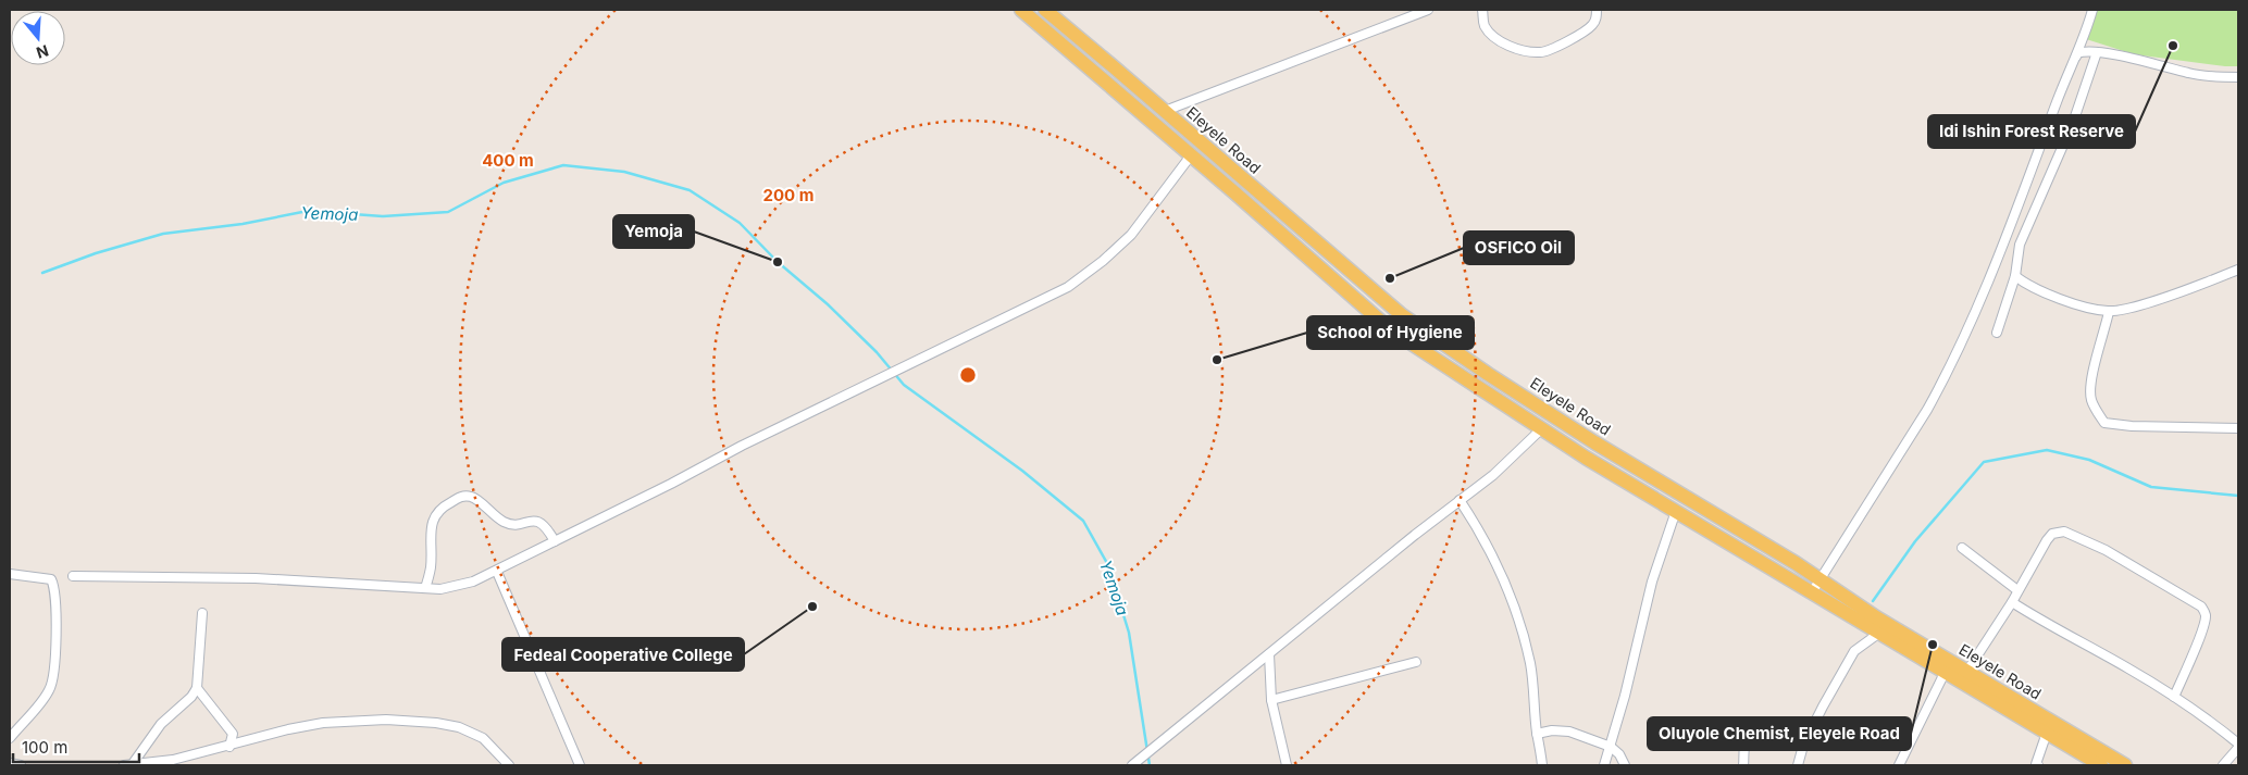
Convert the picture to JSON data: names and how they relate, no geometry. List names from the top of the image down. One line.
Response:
{"streets":{"main road":["Eleyele Road"]},"water":["Yemoja"],"places":["Idi Ishin Forest Reserve","Yemoja","OSFICO Oil","School of Hygiene","Fedeal Cooperative College","Oluyole Chemist, Eleyele Road"],"scale_bar":"100 m","north":"bottom","rings":["400 m","200 m"]}
